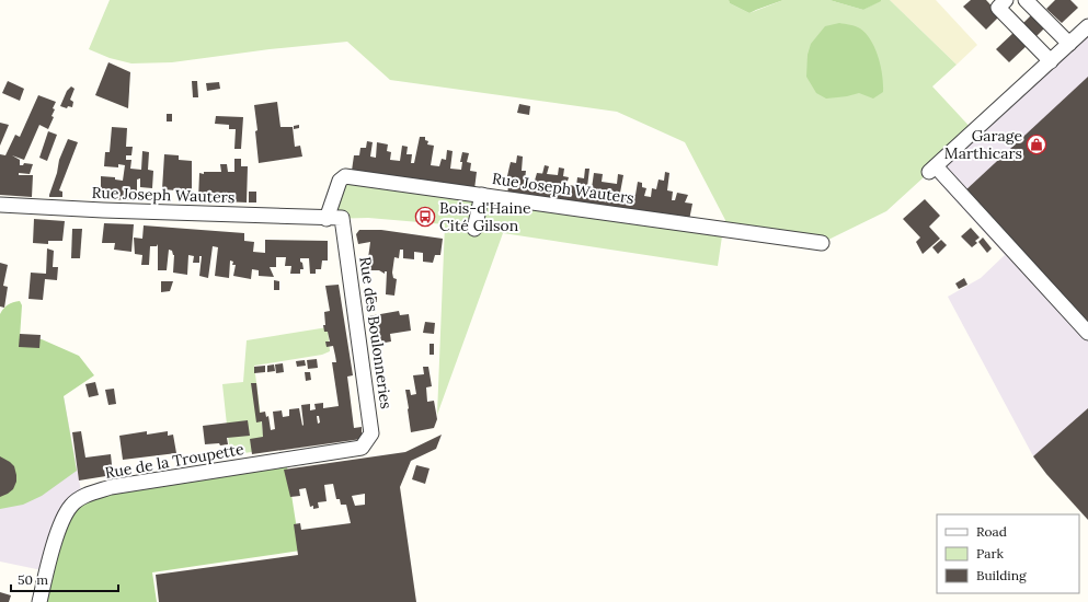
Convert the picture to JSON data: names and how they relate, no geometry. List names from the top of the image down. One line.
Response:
{"streets":{"street":["Rue Joseph Wauters","Rue des Boulonneries","Rue de la Troupette"]},"crossings":[["Rue Joseph Wauters","Rue des Boulonneries"],["Rue des Boulonneries","Rue de la Troupette"]],"places":{"shop":["Garage Marthicars"],"bus stop":["Bois-d'Haine Cité Gilson"]},"legend":["Road","Park","Building"],"scale_bar":"50 m"}
